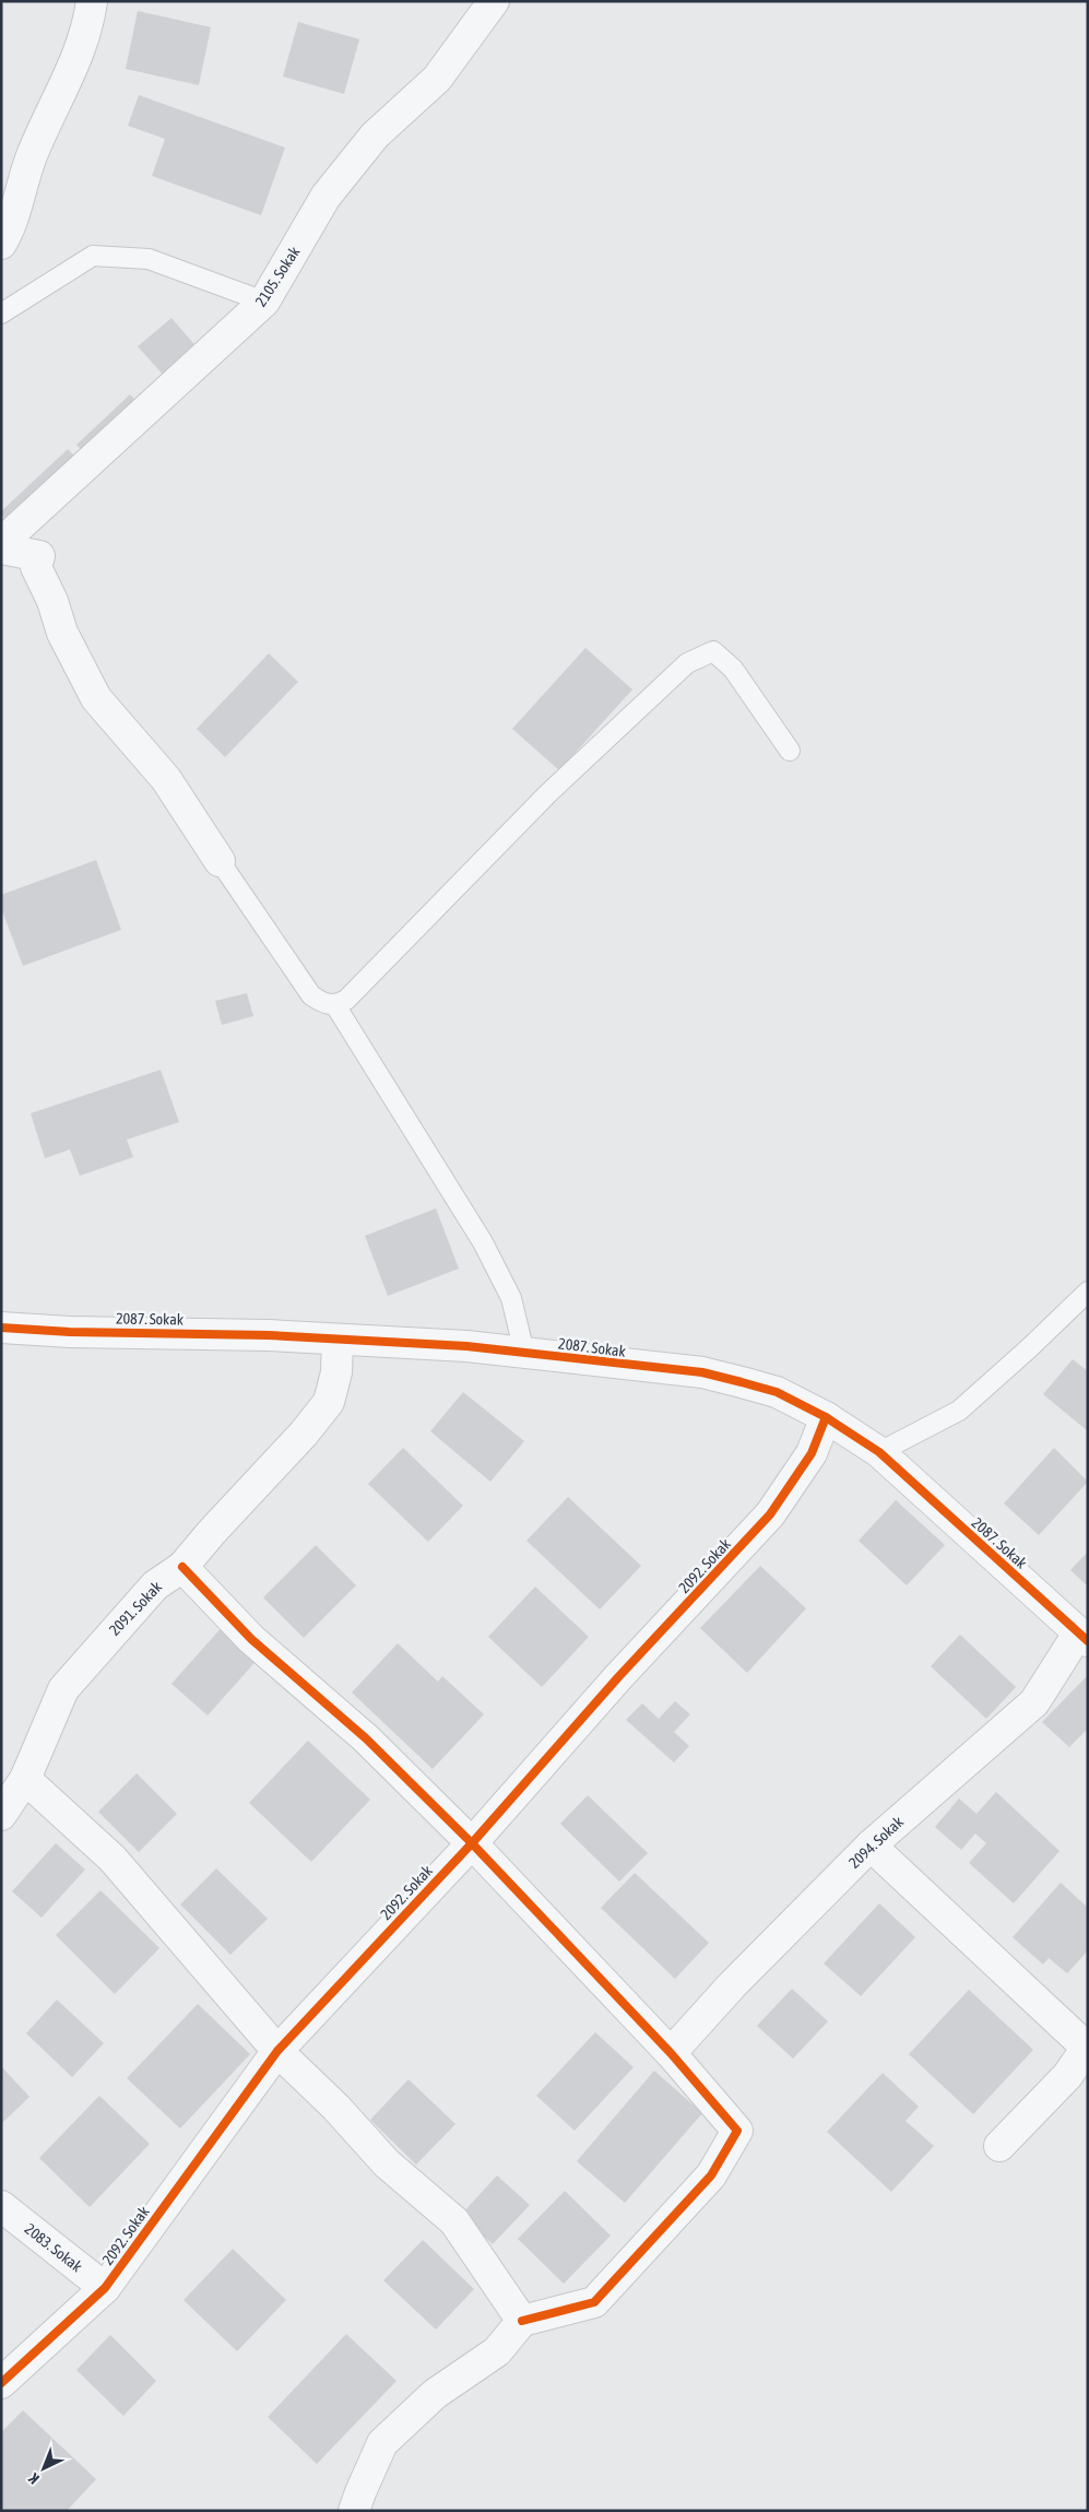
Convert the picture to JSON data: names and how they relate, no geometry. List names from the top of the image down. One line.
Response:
{"streets":{"street":["2105. Sokak","2087. Sokak","2092. Sokak","2091. Sokak","2094. Sokak","2083. Sokak"]},"crossings":[["2087. Sokak","2092. Sokak"],["2087. Sokak","2091. Sokak"],["2087. Sokak","2094. Sokak"],["2092. Sokak","2083. Sokak"]],"north":"bottom left"}
